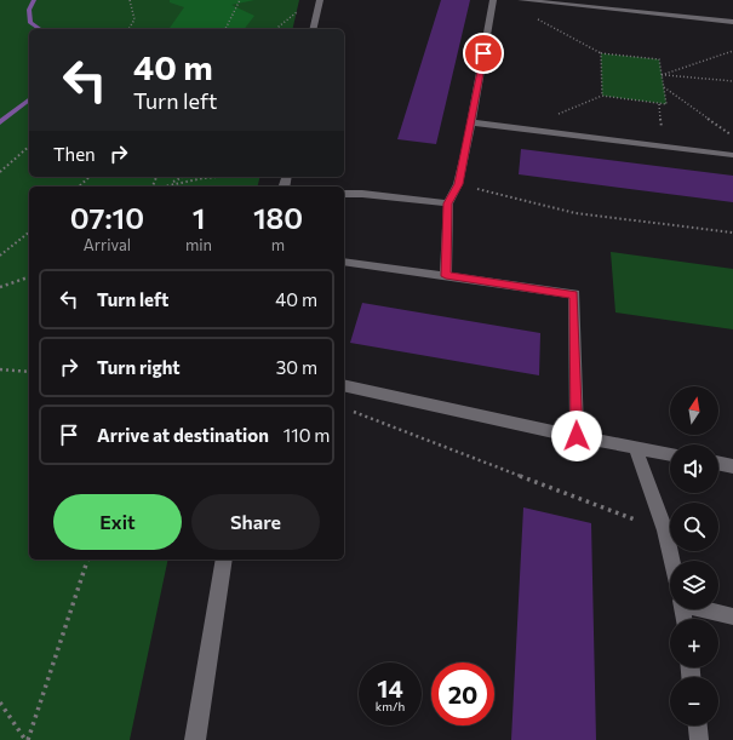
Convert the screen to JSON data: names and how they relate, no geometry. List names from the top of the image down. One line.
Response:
{"north":"top","page":{"turn":["40 m","Turn left"],"then":"Then","eta":["07:10","Arrival","1","min","180","m"],"list":[{"name":"Turn left","value":"40 m"},{"name":"Turn right","value":"30 m"},{"name":"Arrive at destination","value":"110 m"}],"map_buttons":["+","−"],"buttons":["Exit","Share"],"speed":"14 km/h","limit":"20"}}
